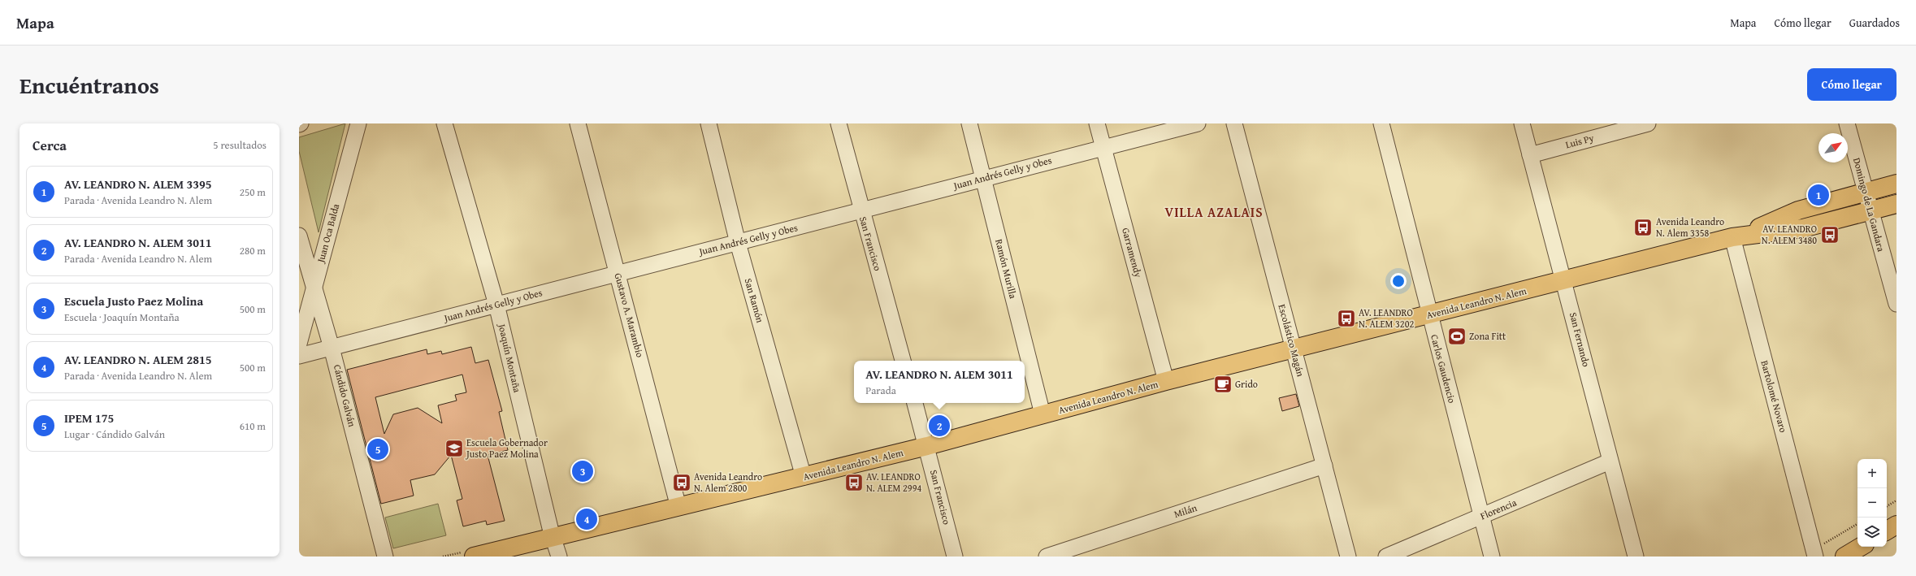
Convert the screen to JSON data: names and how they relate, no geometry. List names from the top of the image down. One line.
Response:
{"streets":{"main road":["Avenida Leandro N. Alem"],"street":["Luis Py","Juan Andrés Gelly y Obes","Domingo de La Gandara","Juan Oca Balda","San Francisco","Garramendy","Ramón Murilla","San Ramón","Gustavo A. Marambio","San Fernando","Escolástico Magán","Joaquín Montaña","Carlos Gaudencio","Cándido Galván","Bartolomé Novaro","Florencia","Milán"]},"crossings":[["Luis Py","San Fernando"],["Juan Andrés Gelly y Obes","San Francisco"],["Juan Andrés Gelly y Obes","Garramendy"],["Juan Andrés Gelly y Obes","Ramón Murilla"],["Juan Andrés Gelly y Obes","San Ramón"],["Juan Andrés Gelly y Obes","Gustavo A. Marambio"],["Juan Andrés Gelly y Obes","Joaquín Montaña"],["Juan Andrés Gelly y Obes","Cándido Galván"],["Domingo de La Gandara","Avenida Leandro N. Alem"],["Juan Oca Balda","Cándido Galván"],["San Francisco","Avenida Leandro N. Alem"],["Garramendy","Avenida Leandro N. Alem"],["Ramón Murilla","Avenida Leandro N. Alem"],["San Ramón","Avenida Leandro N. Alem"],["Avenida Leandro N. Alem","Gustavo A. Marambio"],["Avenida Leandro N. Alem","San Fernando"],["Avenida Leandro N. Alem","Escolástico Magán"],["Avenida Leandro N. Alem","Joaquín Montaña"],["Avenida Leandro N. Alem","Carlos Gaudencio"],["Avenida Leandro N. Alem","Bartolomé Novaro"],["San Fernando","Florencia"],["Escolástico Magán","Milán"],["Carlos Gaudencio","Florencia"]],"districts":["VILLA AZALAIS"],"places":{"bus stop":["Avenida Leandro N. Alem 3358","AV. LEANDRO N. ALEM 3480","AV. LEANDRO N. ALEM 3202","Avenida Leandro N. Alem 2800","AV. LEANDRO N. ALEM 2994"],"sports":["Zona Fitt"],"cafe":["Grido"],"school or university":["Escuela Gobernador Justo Paez Molina"]},"north":"top right","page":{"header":"Mapa","nav":["Mapa","Cómo llegar","Guardados"],"title":"Encuéntranos","buttons":"Cómo llegar","heading":["Cerca","5 resultados"],"list":[{"mark":"1","name":"AV. LEANDRO N. ALEM 3395","note":"Parada · Avenida Leandro N. Alem","value":"250 m"},{"mark":"2","name":"AV. LEANDRO N. ALEM 3011","note":"Parada · Avenida Leandro N. Alem","value":"280 m"},{"mark":"3","name":"Escuela Justo Paez Molina","note":"Escuela · Joaquín Montaña","value":"500 m"},{"mark":"4","name":"AV. LEANDRO N. ALEM 2815","note":"Parada · Avenida Leandro N. Alem","value":"500 m"},{"mark":"5","name":"IPEM 175","note":"Lugar · Cándido Galván","value":"610 m"}],"pins":["1","2","5","3","4"],"popup":["AV. LEANDRO N. ALEM 3011","Parada"],"map_buttons":["+","−"]}}
